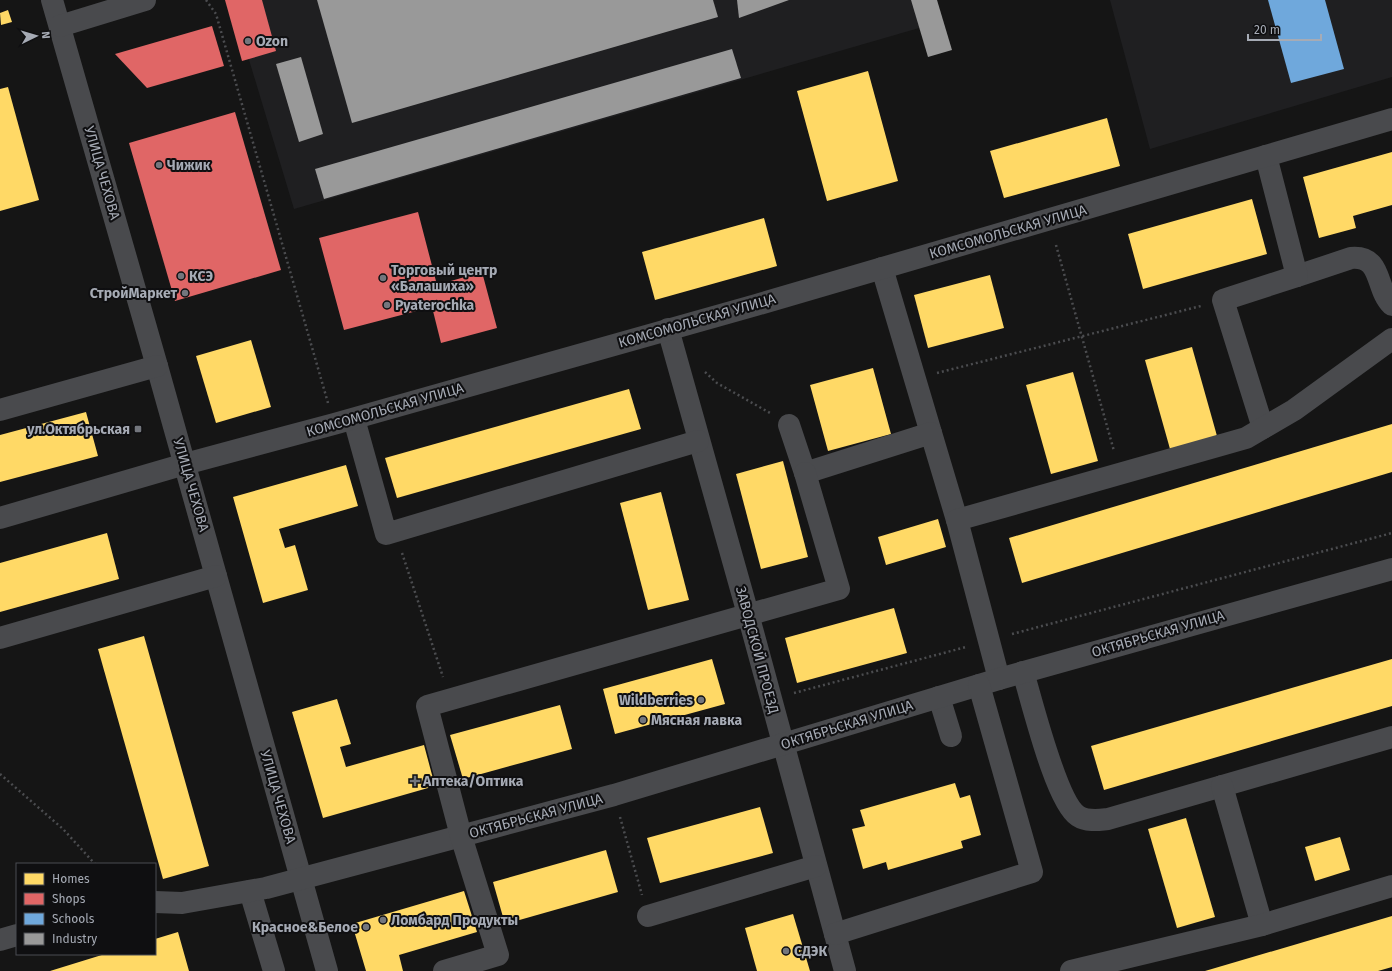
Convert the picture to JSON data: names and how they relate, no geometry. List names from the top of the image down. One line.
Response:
{"streets":{"street":["УЛИЦА ЧЕХОВА","КОМСОМОЛЬСКАЯ УЛИЦА","ОКТЯБРЬСКАЯ УЛИЦА","ЗАВОДСКОЙ ПРОЕЗД"]},"crossings":[["УЛИЦА ЧЕХОВА","КОМСОМОЛЬСКАЯ УЛИЦА"],["УЛИЦА ЧЕХОВА","ОКТЯБРЬСКАЯ УЛИЦА"],["КОМСОМОЛЬСКАЯ УЛИЦА","ЗАВОДСКОЙ ПРОЕЗД"],["ОКТЯБРЬСКАЯ УЛИЦА","ЗАВОДСКОЙ ПРОЕЗД"]],"places":{"other":["Ozon","Чижик","КСЭ","Торговый центр «Балашиха»","СтройМаркет","Pyaterochka","Wildberries","Мясная лавка","Ломбард Продукты","Красное&Белое","СДЭК"],"transit":["ул.Октябрьская"],"health":["Аптека/Оптика"]},"legend":["Homes","Shops","Schools","Industry"],"scale_bar":"20 m","north":"right"}
